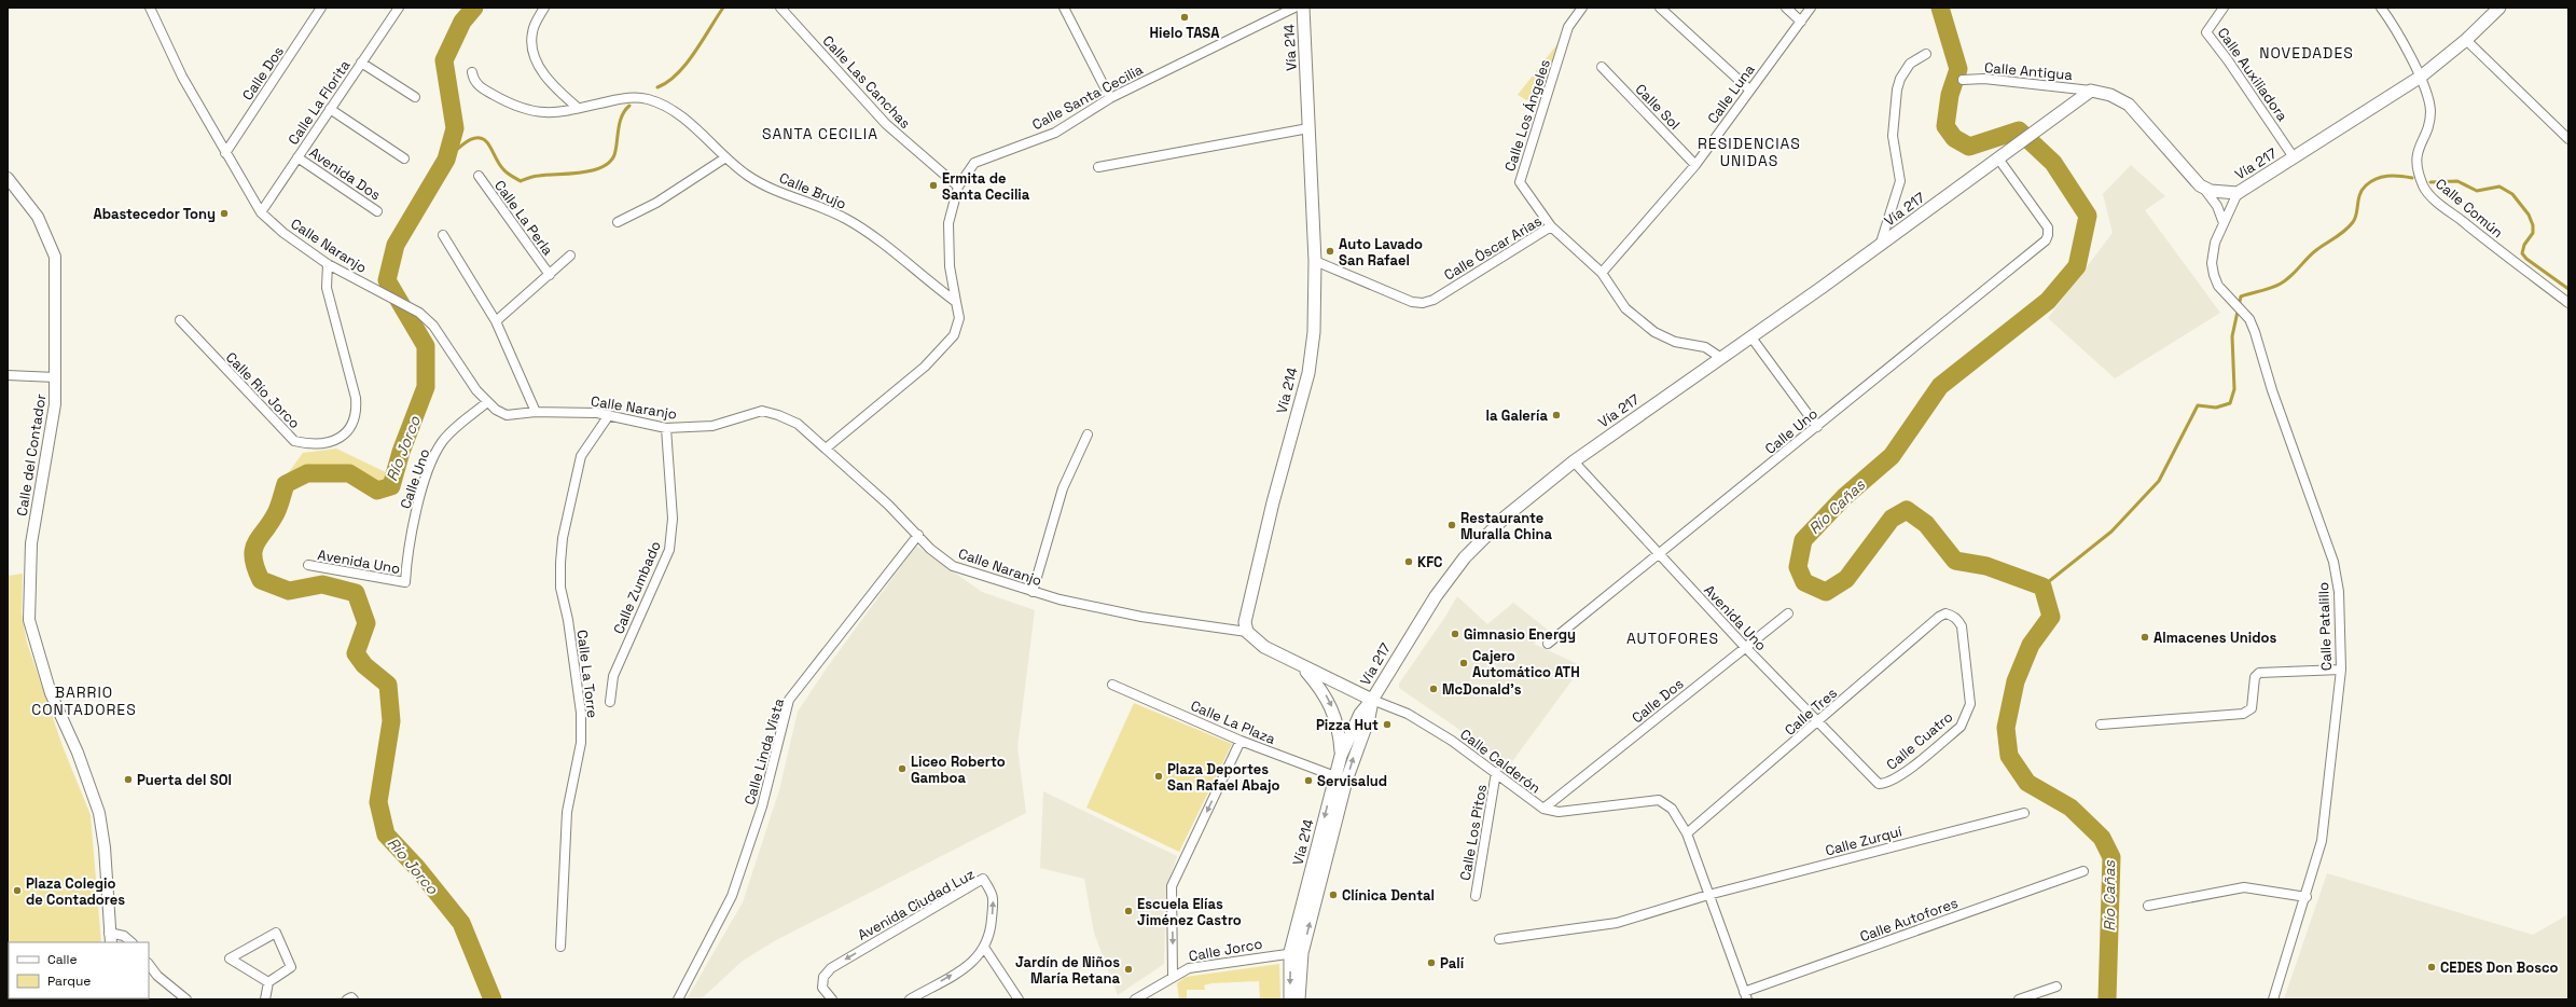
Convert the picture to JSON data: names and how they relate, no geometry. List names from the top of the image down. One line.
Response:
{"streets":{"main road":["Vía 214","Vía 217"],"street":["Calle Antigua","Calle Dos","Calle Auxiliadora","Calle Las Canchas","Calle Luna","Calle Santa Cecilia","Calle La Florita","Calle Sol","Calle Los Ángeles","Avenida Dos","Calle Brujo","Calle Común","Calle La Perla","Calle Naranjo","Calle Óscar Arias","Calle Río Jorco","Calle Uno","Calle del Contador","Avenida Uno","Calle Zumbado","Calle Patalillo","Calle La Torre","Calle Tres","Calle La Plaza","Calle Cuatro","Calle Linda Vista","Calle Calderón","Calle Los Pitos","Calle Zurquí","Avenida Ciudad Luz","Calle Autofores","Calle Jorco"]},"crossings":[["Vía 214","Vía 217"],["Vía 214","Calle Naranjo"],["Vía 214","Calle Óscar Arias"],["Vía 214","Calle La Plaza"],["Vía 214","Calle Calderón"],["Vía 214","Calle Jorco"],["Calle Antigua","Vía 217"],["Calle Dos","Calle Naranjo"],["Calle Dos","Avenida Uno"],["Calle Dos","Calle Calderón"],["Calle Auxiliadora","Vía 217"],["Calle Las Canchas","Calle Santa Cecilia"],["Calle Luna","Calle Sol"],["Calle Luna","Calle Óscar Arias"],["Calle Santa Cecilia","Calle Brujo"],["Calle La Florita","Avenida Dos"],["Calle La Florita","Calle Naranjo"],["Calle Los Ángeles","Calle Óscar Arias"],["Vía 217","Calle Común"],["Vía 217","Calle Óscar Arias"],["Vía 217","Calle Uno"],["Vía 217","Avenida Uno"],["Vía 217","Calle Patalillo"],["Vía 217","Calle Calderón"],["Calle Naranjo","Calle Río Jorco"],["Calle Naranjo","Calle Uno"],["Calle Naranjo","Calle Zumbado"],["Calle Naranjo","Calle La Torre"],["Calle Naranjo","Calle Linda Vista"],["Calle Uno","Avenida Uno"],["Avenida Uno","Calle Tres"],["Avenida Uno","Calle Cuatro"],["Calle Tres","Calle Cuatro"],["Calle Tres","Calle Calderón"],["Calle Calderón","Calle Los Pitos"],["Calle Calderón","Calle Zurquí"],["Calle Calderón","Calle Autofores"]],"districts":["NOVEDADES","SANTA CECILIA","RESIDENCIAS UNIDAS","AUTOFORES","BARRIO CONTADORES"],"water":["Río Jorco","Río Cañas"],"places":["Hielo TASA","Ermita de Santa Cecilia","Abastecedor Tony","Auto Lavado San Rafael","la Galería","Restaurante Muralla China","KFC","Gimnasio Energy","Almacenes Unidos","Cajero Automático ATH","McDonald's","Pizza Hut","Liceo Roberto Gamboa","Plaza Deportes San Rafael Abajo","Puerta del SOl","Servisalud","Plaza Colegio de Contadores","Clínica Dental","Escuela Elías Jiménez Castro","Palí","CEDES Don Bosco","Jardín de Niños María Retana"],"legend":["Calle","Parque"]}
